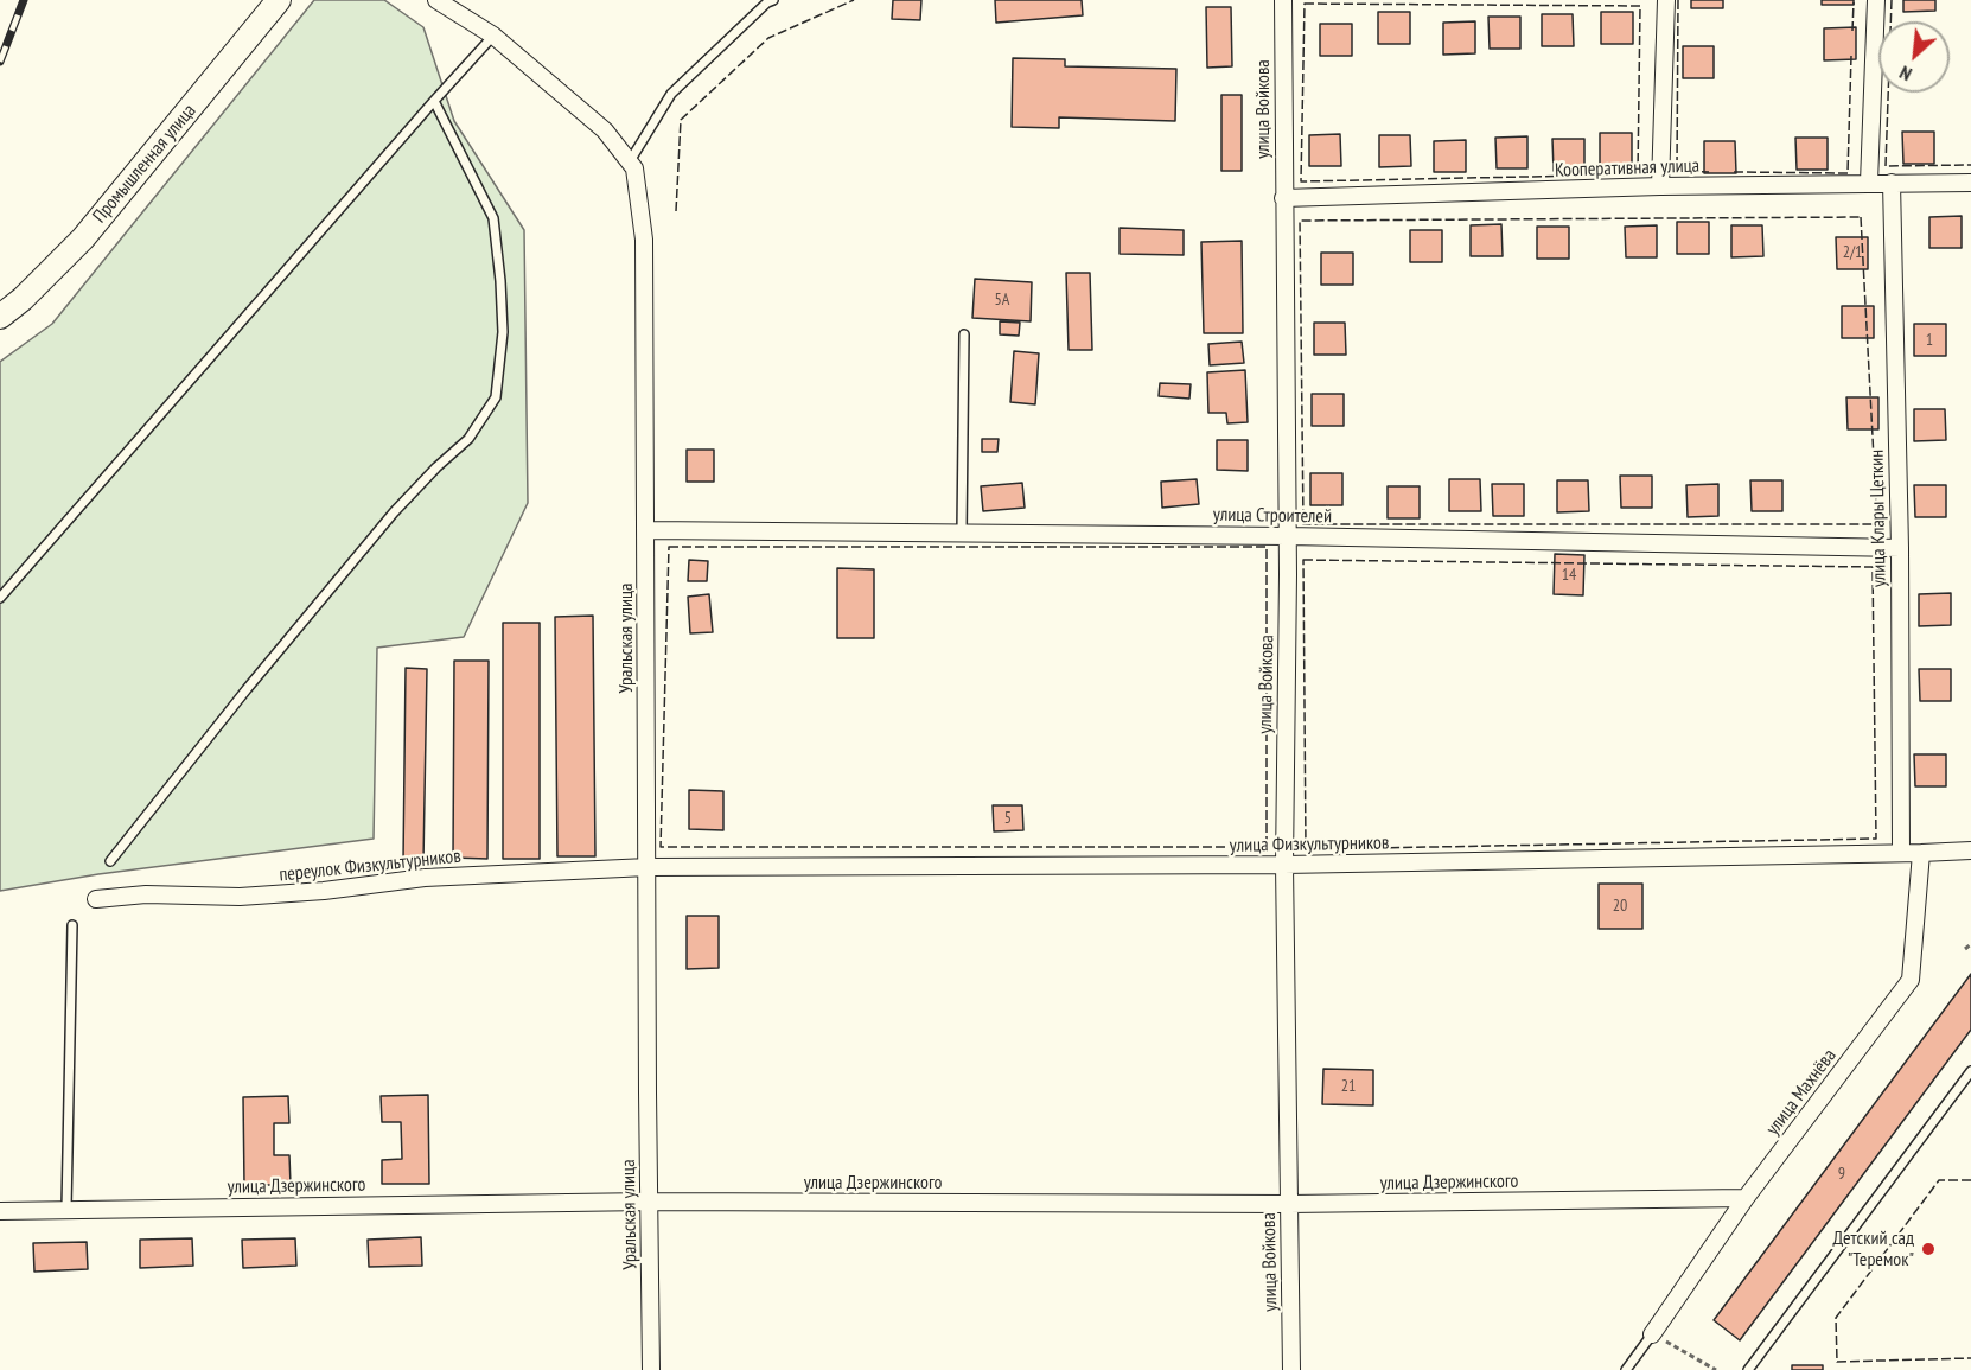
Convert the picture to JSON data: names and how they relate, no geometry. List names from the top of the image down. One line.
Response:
{"streets":{"main road":["Промышленная улица"],"street":["улица Войкова","Кооперативная улица","улица Строителей","улица Клары Цеткин","Уральская улица","улица Физкультурников","переулок Физкультурников","улица Махнёва","улица Дзержинского"]},"crossings":[["улица Войкова","Кооперативная улица"],["улица Войкова","улица Строителей"],["улица Войкова","улица Физкультурников"],["улица Войкова","улица Дзержинского"],["Кооперативная улица","улица Клары Цеткин"],["улица Строителей","улица Клары Цеткин"],["улица Строителей","Уральская улица"],["улица Клары Цеткин","улица Физкультурников"],["Уральская улица","улица Физкультурников"],["Уральская улица","переулок Физкультурников"],["Уральская улица","улица Дзержинского"],["улица Физкультурников","переулок Физкультурников"],["улица Физкультурников","улица Махнёва"],["улица Махнёва","улица Дзержинского"]],"places":["Детский сад \"Теремок\""],"house_numbers":["2/1","5А","1","14","5","20","21","9"],"north":"bottom left"}
